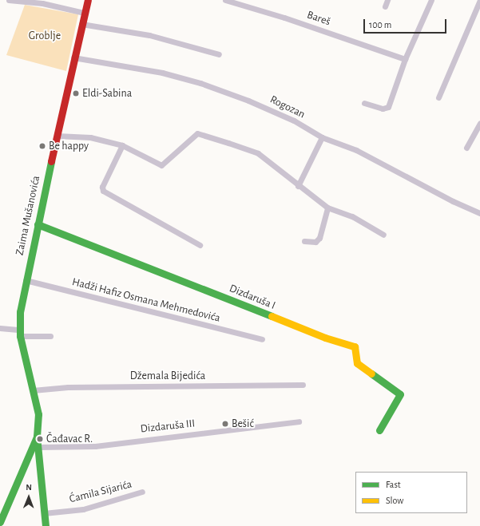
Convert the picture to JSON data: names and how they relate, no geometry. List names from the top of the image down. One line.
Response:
{"streets":{"street":["Bareš","Rogozan","Zaima Mušanovića","Dizdaruša I","Hadži Hafiz Osmana Mehmedovića","Džemala Bijedića","Dizdaruša III","Ćamila Sijarića"]},"crossings":[["Rogozan","Zaima Mušanovića"],["Zaima Mušanovića","Dizdaruša I"],["Zaima Mušanovića","Hadži Hafiz Osmana Mehmedovića"],["Zaima Mušanovića","Džemala Bijedića"]],"parks":["Groblje"],"places":["Eldi-Sabina","Be happy","Bešić","Čađavac R."],"legend":["Fast","Slow"],"scale_bar":"100 m","north":"top"}
